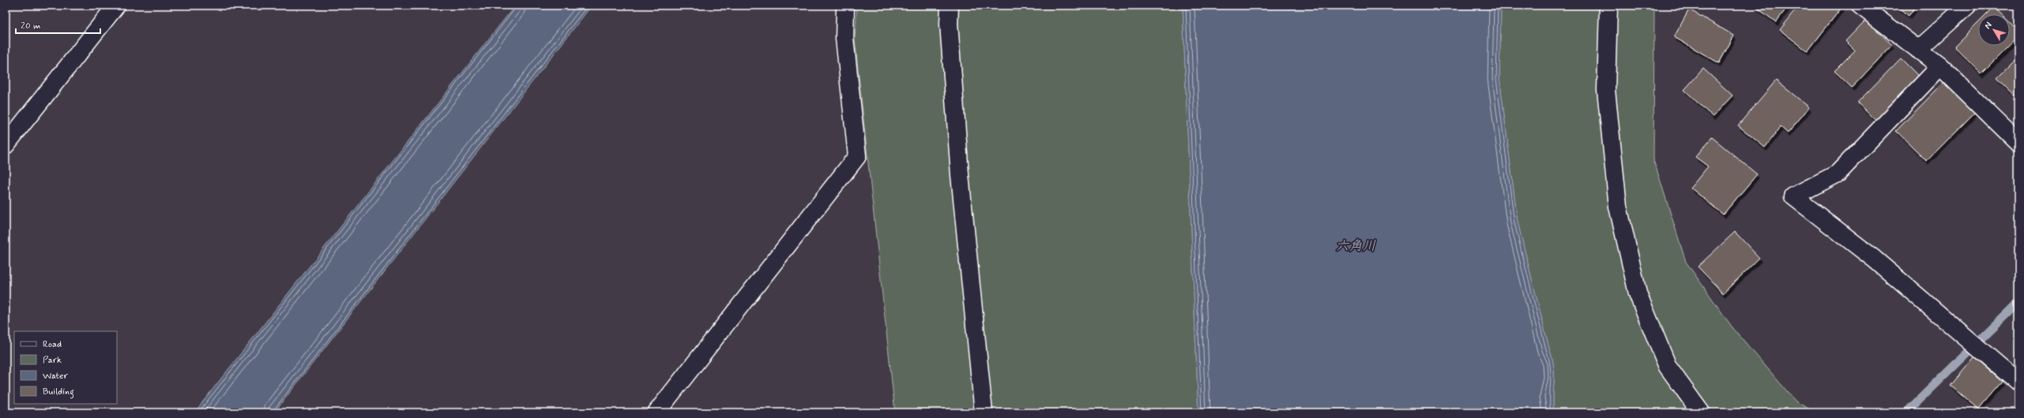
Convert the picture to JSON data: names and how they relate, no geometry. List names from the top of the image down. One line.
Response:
{"water":["六角川"],"legend":["Road","Park","Water","Building"],"scale_bar":"20 m","north":"top left"}
